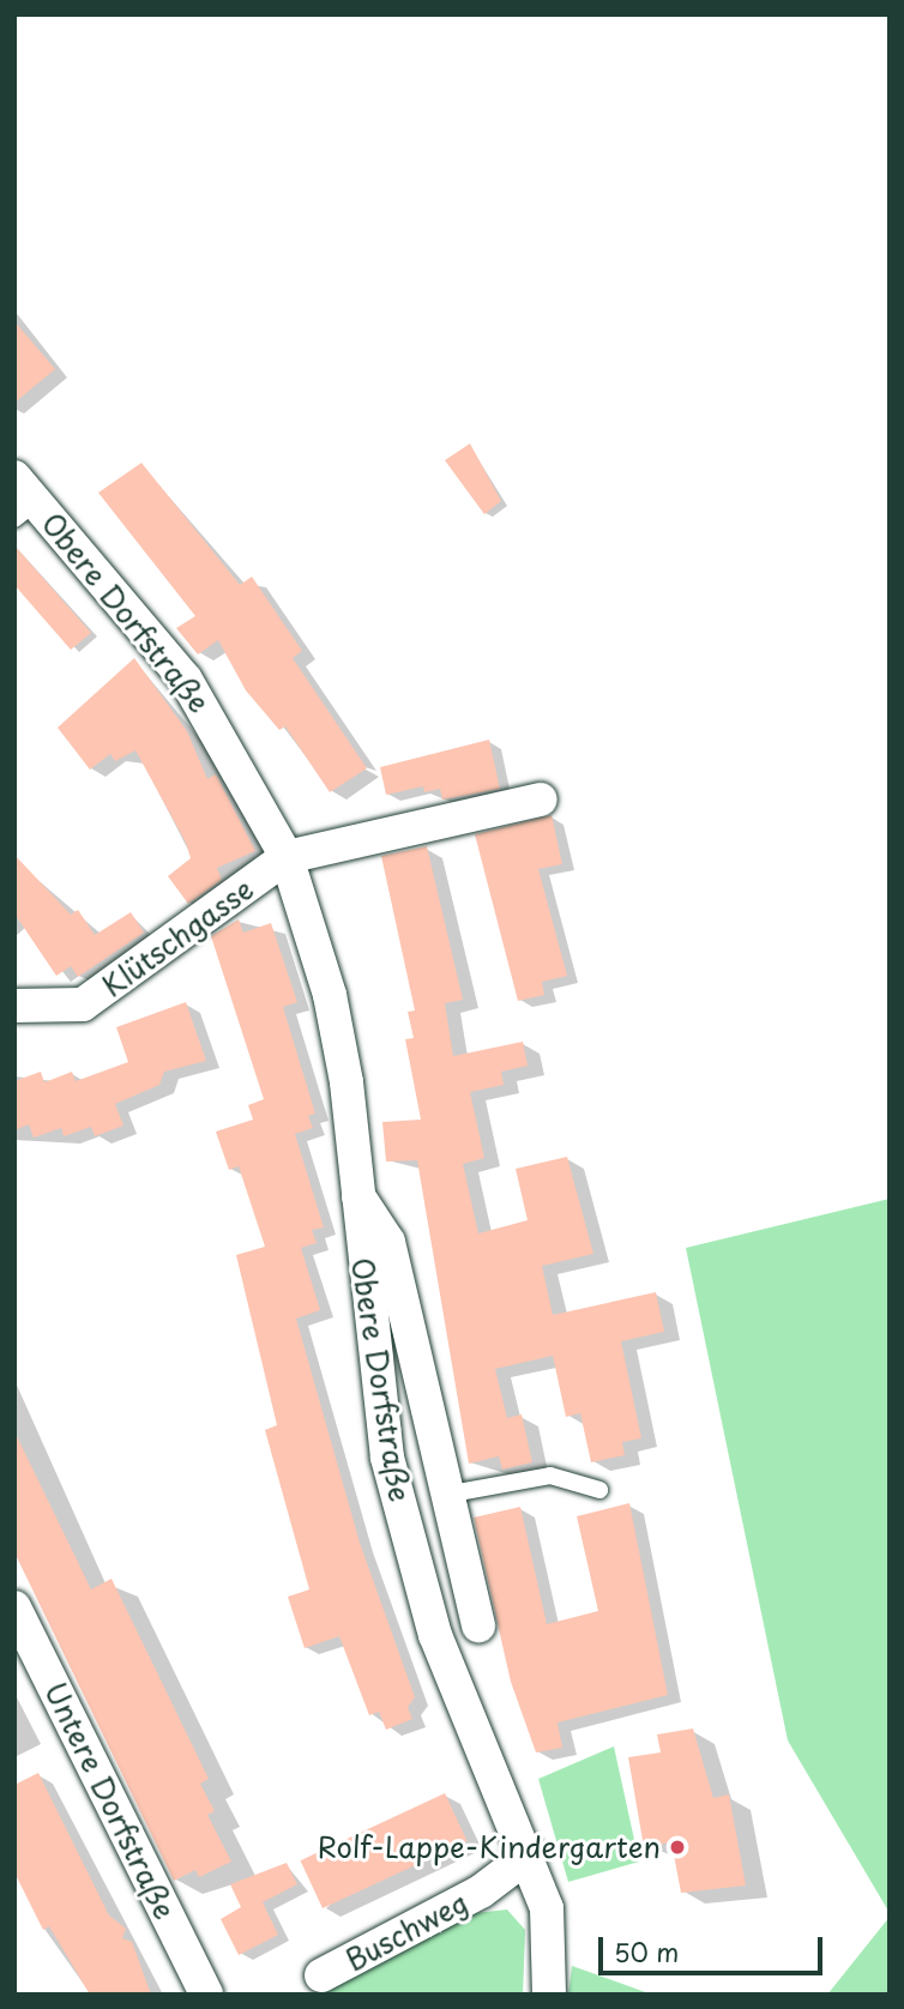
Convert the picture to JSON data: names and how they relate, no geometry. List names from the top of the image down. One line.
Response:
{"streets":{"street":["Obere Dorfstraße","Klütschgasse","Untere Dorfstraße","Buschweg"]},"crossings":[["Obere Dorfstraße","Klütschgasse"],["Obere Dorfstraße","Buschweg"]],"places":["Rolf-Lappe-Kindergarten"],"scale_bar":"50 m"}
